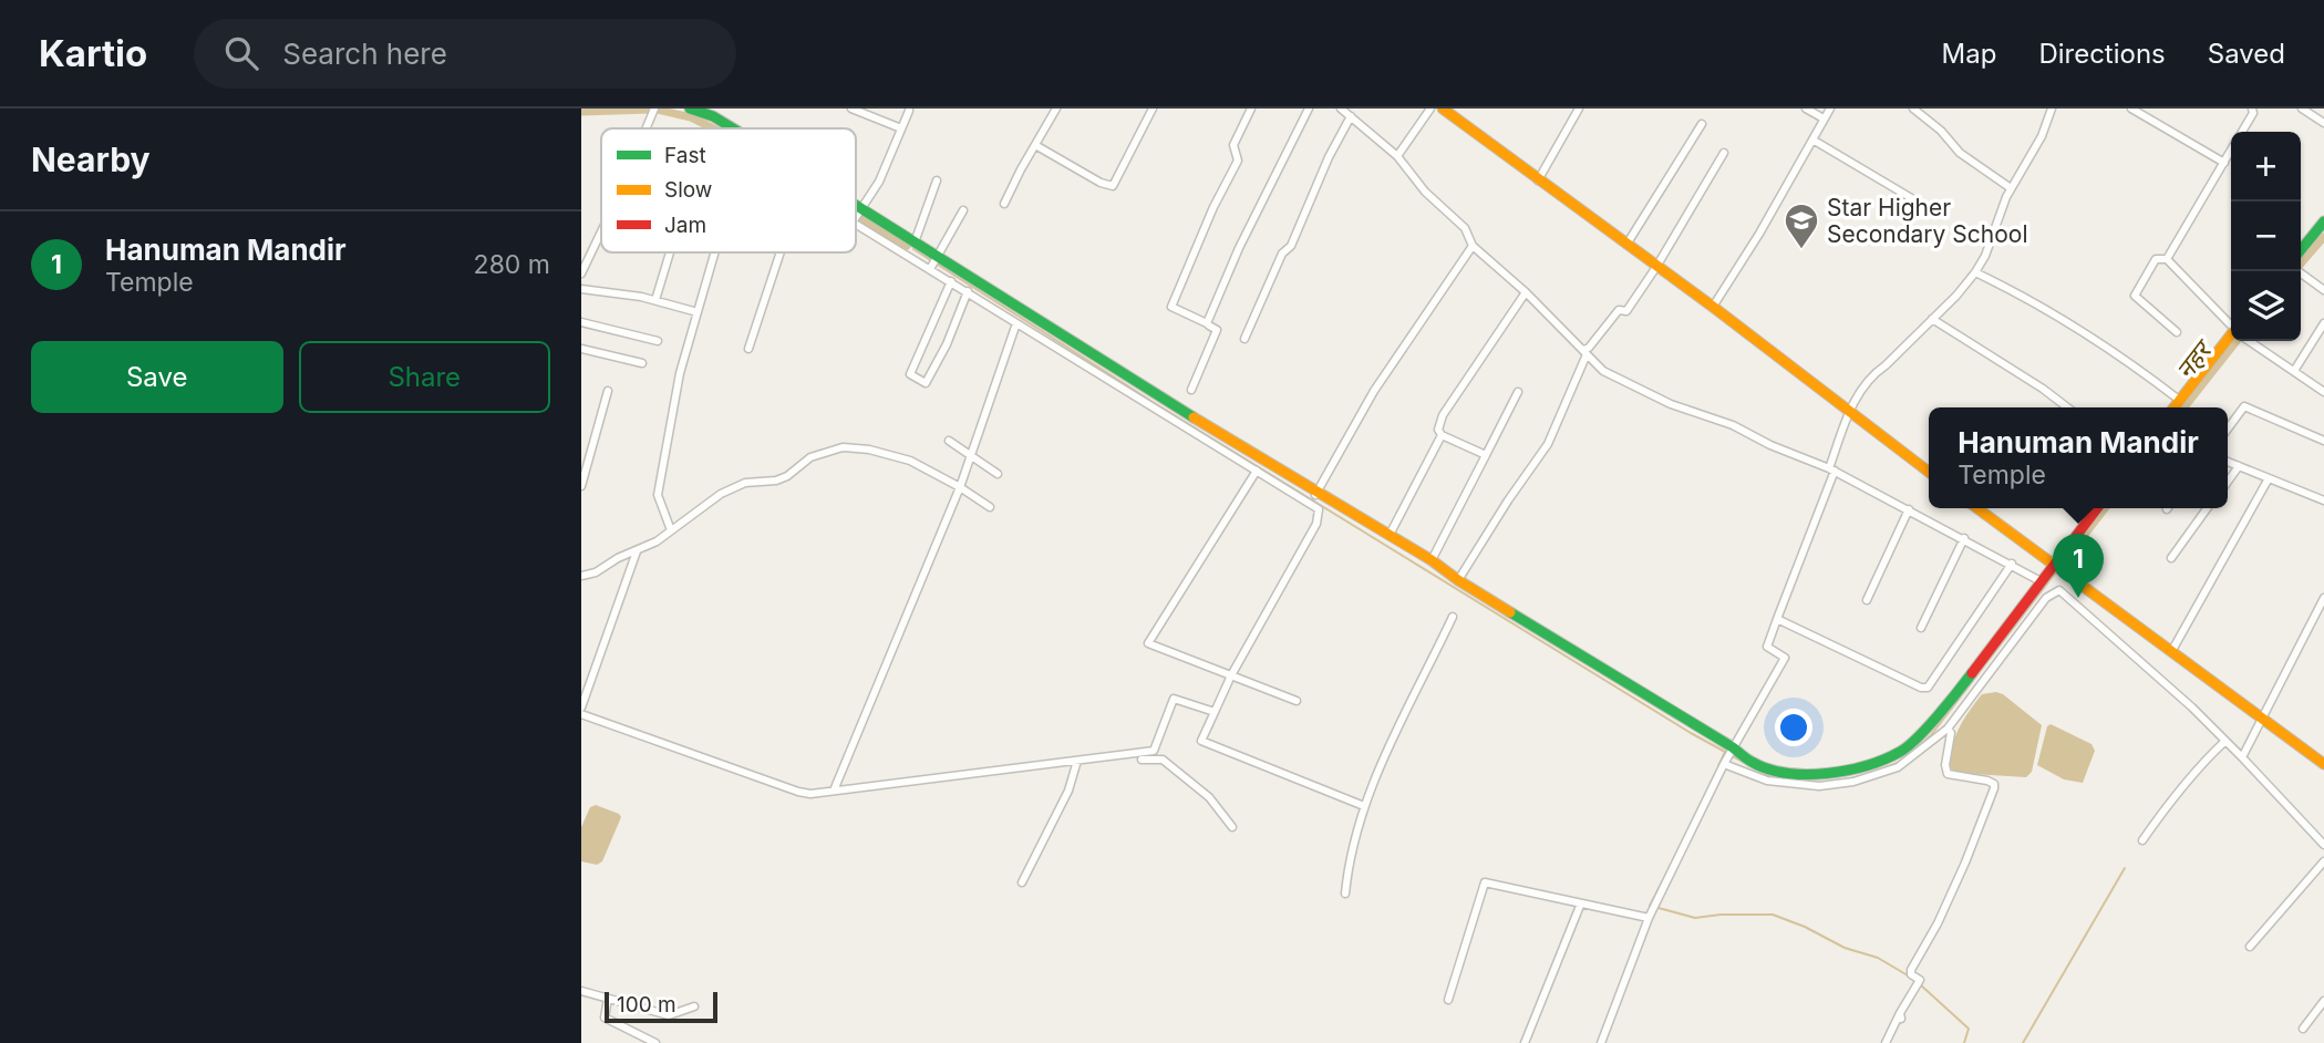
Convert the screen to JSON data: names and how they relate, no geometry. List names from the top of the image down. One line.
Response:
{"water":["नहर"],"places":{"school or university":["Star Higher Secondary School"]},"legend":["Fast","Slow","Jam"],"scale_bar":"100 m","page":{"header":"Kartio","search":"Search here","nav":["Map","Directions","Saved"],"heading":"Nearby","map_buttons":["+","−"],"list":[{"mark":"1","name":"Hanuman Mandir","note":"Temple","value":"280 m"}],"buttons":["Save","Share"],"popup":["Hanuman Mandir","Temple"],"pins":"1","scale":"100 m"}}
